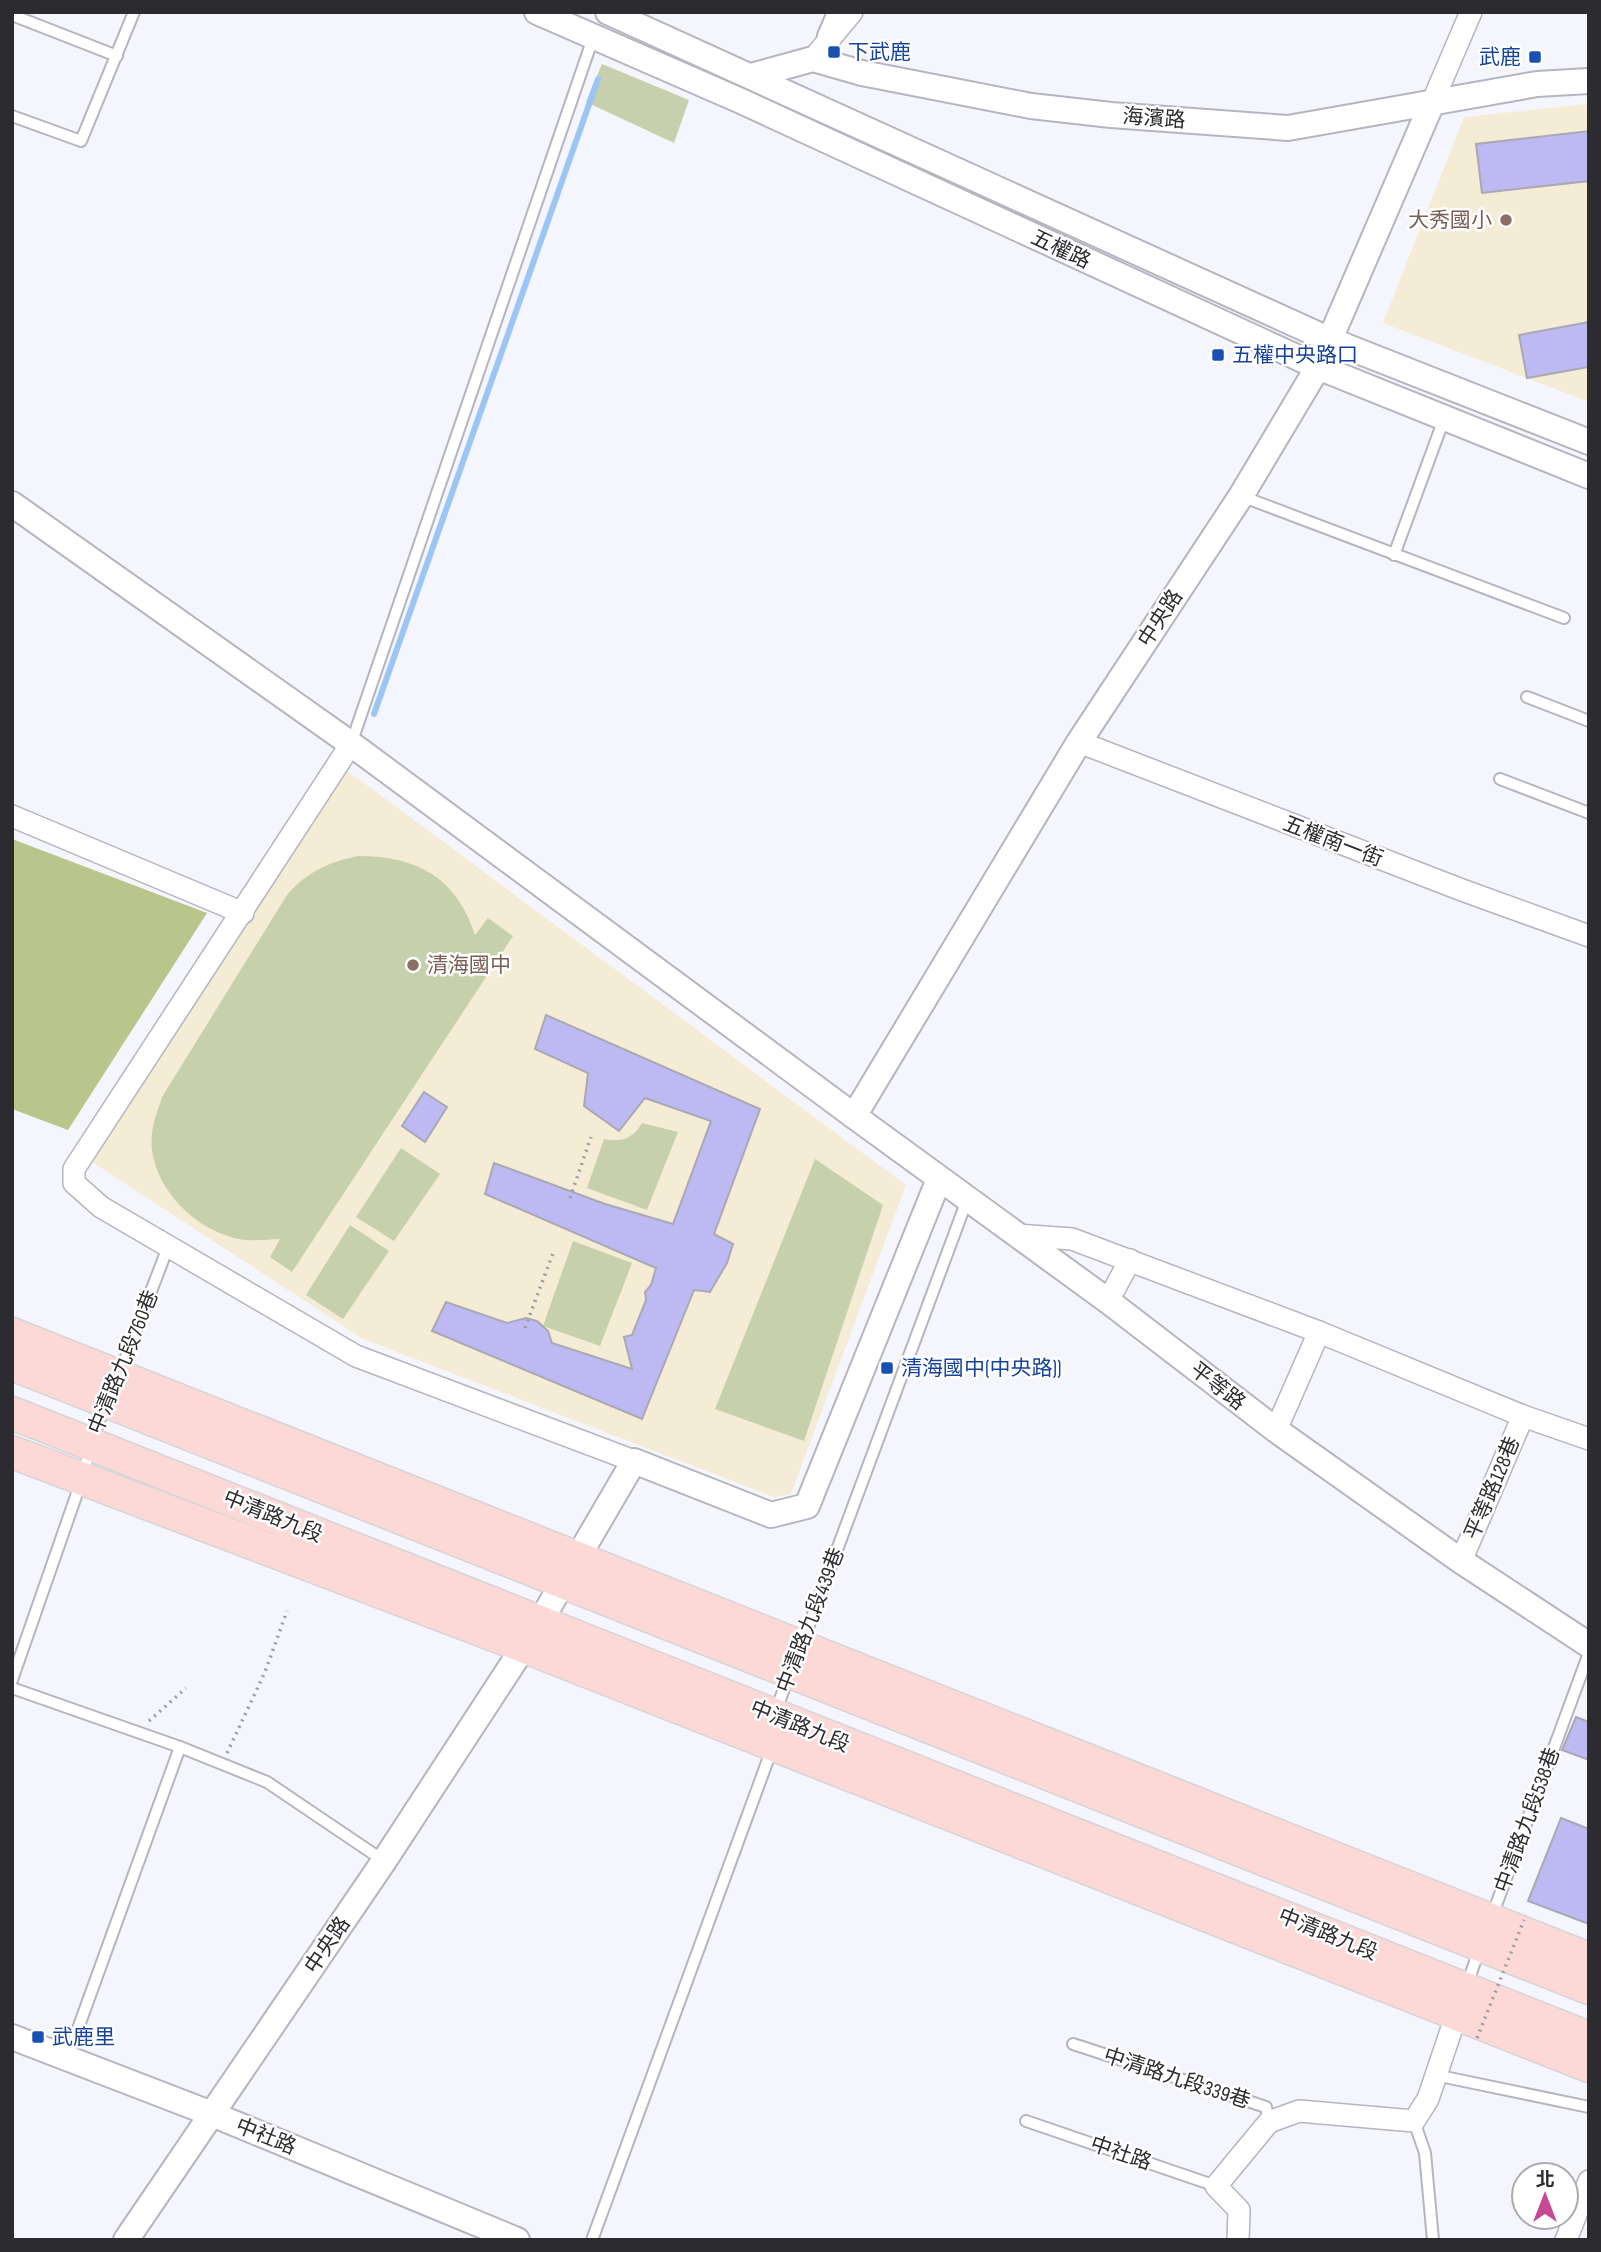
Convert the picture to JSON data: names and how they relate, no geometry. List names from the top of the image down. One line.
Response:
{"streets":{"main road":["中清路九段"],"street":["海濱路","五權路","中央路","五權南一街","平等路","平等路128巷","中清路九段339巷","中社路"],"lane":["中清路九段760巷","中清路九段439巷","中清路九段538巷"]},"crossings":[["海濱路","中央路"],["五權路","中央路"],["中央路","五權南一街"],["中央路","平等路"],["中央路","中清路九段"],["中央路","中社路"],["中清路九段760巷","中清路九段"],["平等路","平等路128巷"],["平等路","中清路九段439巷"],["中清路九段","中清路九段439巷"],["中清路九段","中清路九段538巷"],["中清路九段339巷","中社路"]],"places":{"transit":["下武鹿","武鹿","五權中央路口","清海國中(中央路))","武鹿里"],"other":["大秀國小","清海國中"]},"north":"top"}
